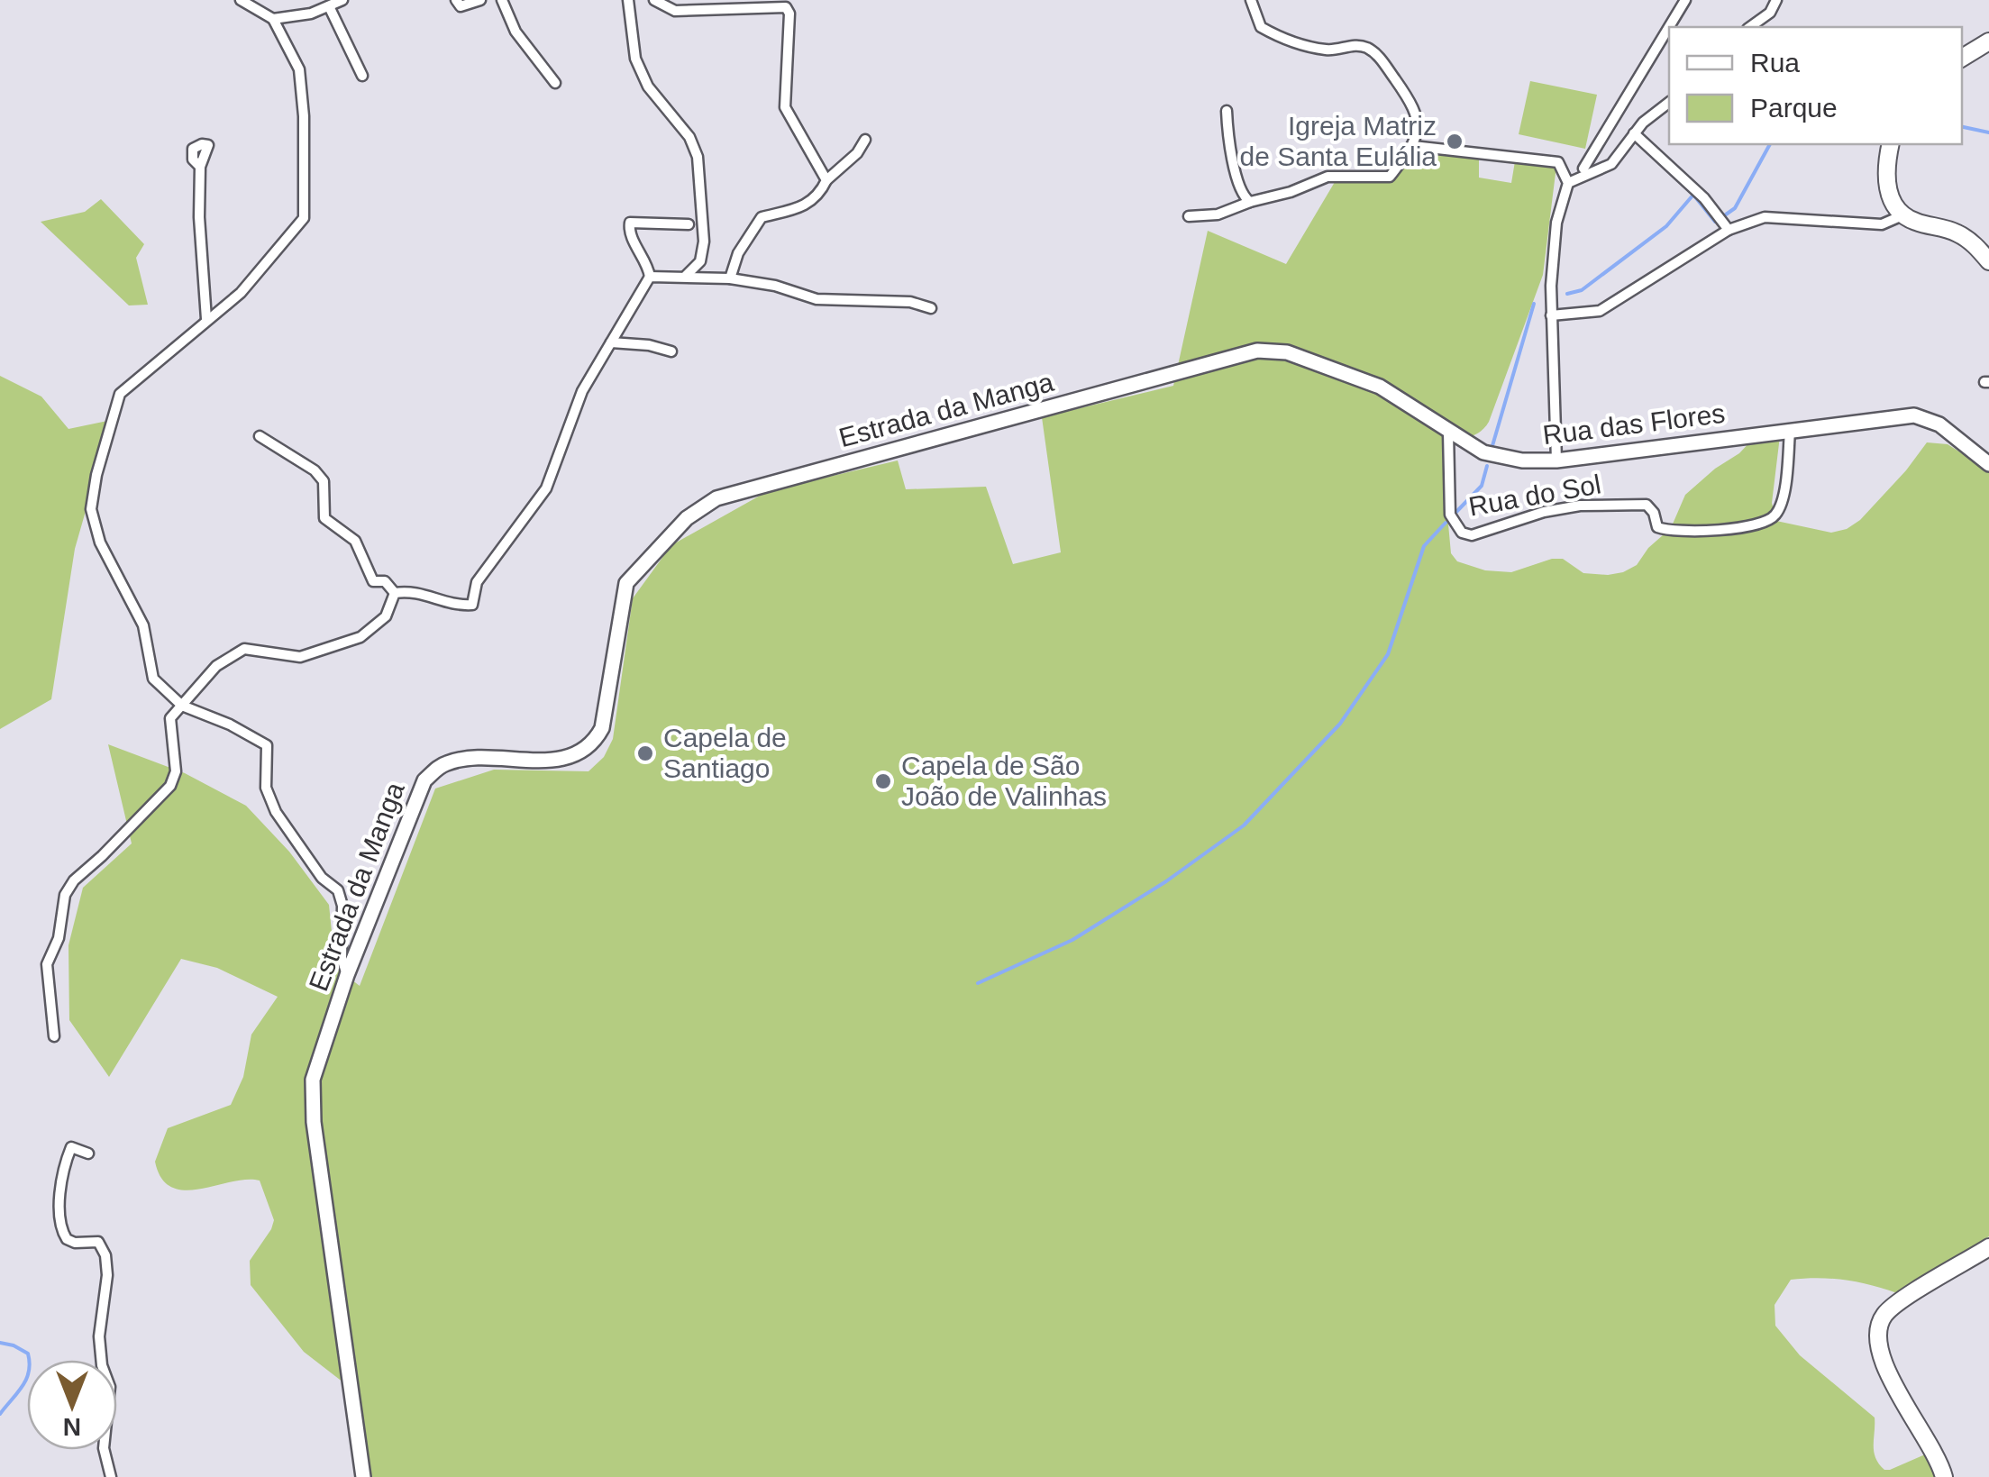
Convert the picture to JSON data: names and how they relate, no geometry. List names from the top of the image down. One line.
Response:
{"streets":{"street":["Estrada da Manga","Rua das Flores","Rua do Sol"]},"crossings":[["Estrada da Manga","Rua das Flores"],["Rua das Flores","Rua do Sol"]],"places":["Igreja Matriz de Santa Eulália","Capela de Santiago","Capela de São João de Valinhas"],"legend":["Rua","Parque"],"north":"bottom"}
